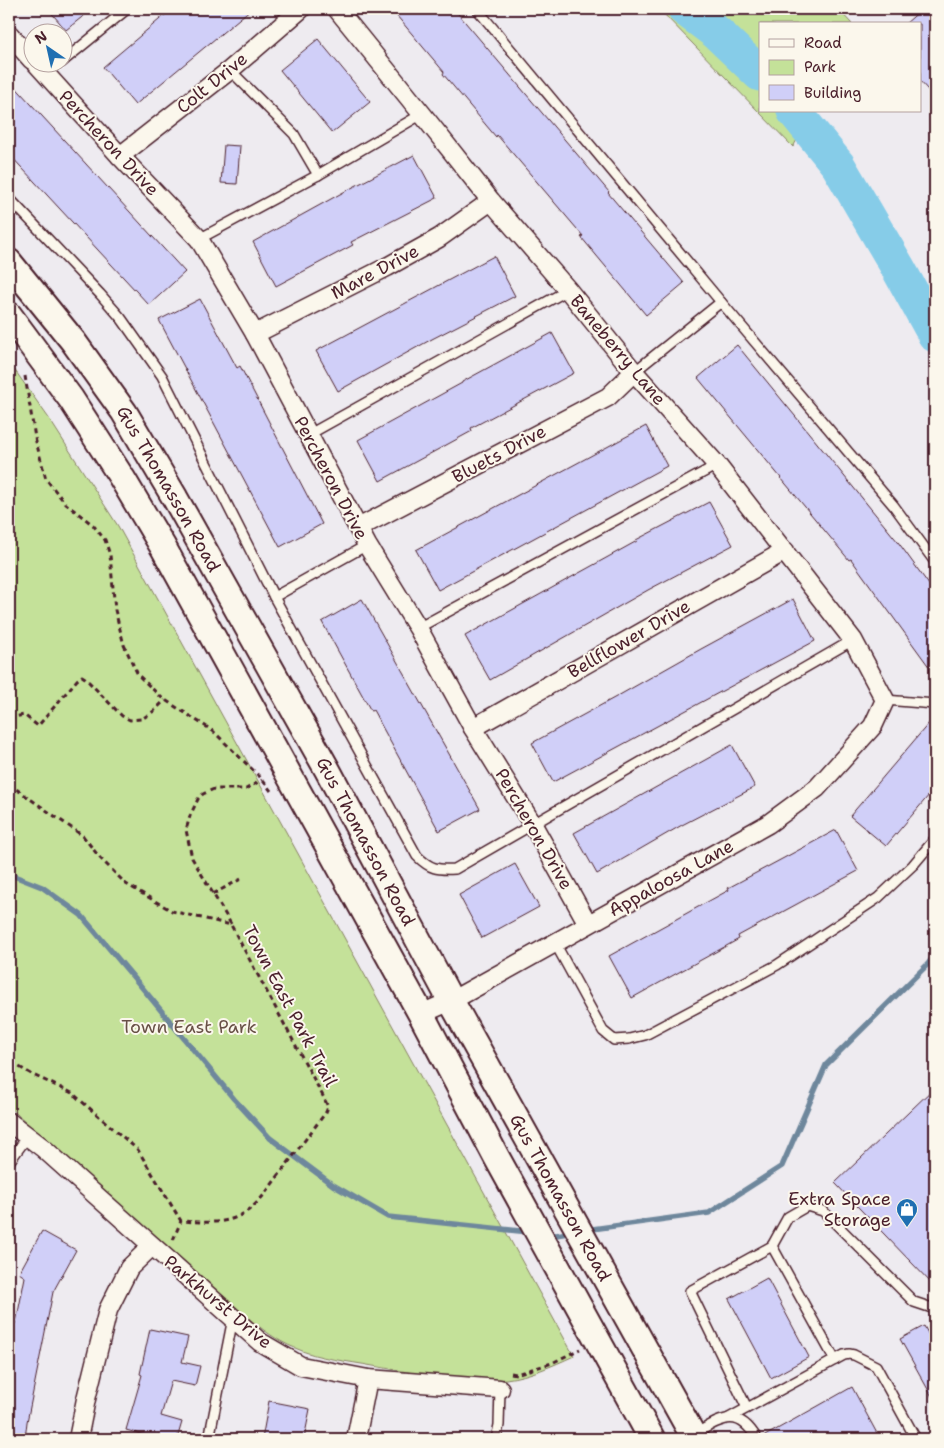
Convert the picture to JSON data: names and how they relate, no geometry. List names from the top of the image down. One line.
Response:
{"streets":{"main road":["Gus Thomasson Road"],"street":["Colt Drive","Percheron Drive","Mare Drive","Baneberry Lane","Bluets Drive","Bellflower Drive","Appaloosa Lane","Parkhurst Drive"],"path":["Town East Park Trail"]},"crossings":[["Colt Drive","Percheron Drive"],["Percheron Drive","Mare Drive"],["Percheron Drive","Bluets Drive"],["Percheron Drive","Bellflower Drive"],["Percheron Drive","Appaloosa Lane"],["Mare Drive","Baneberry Lane"],["Baneberry Lane","Bluets Drive"],["Baneberry Lane","Bellflower Drive"],["Baneberry Lane","Appaloosa Lane"],["Gus Thomasson Road","Appaloosa Lane"]],"parks":["Town East Park"],"places":{"shop":["Extra Space Storage"]},"legend":["Road","Park","Building"],"north":"top left"}
